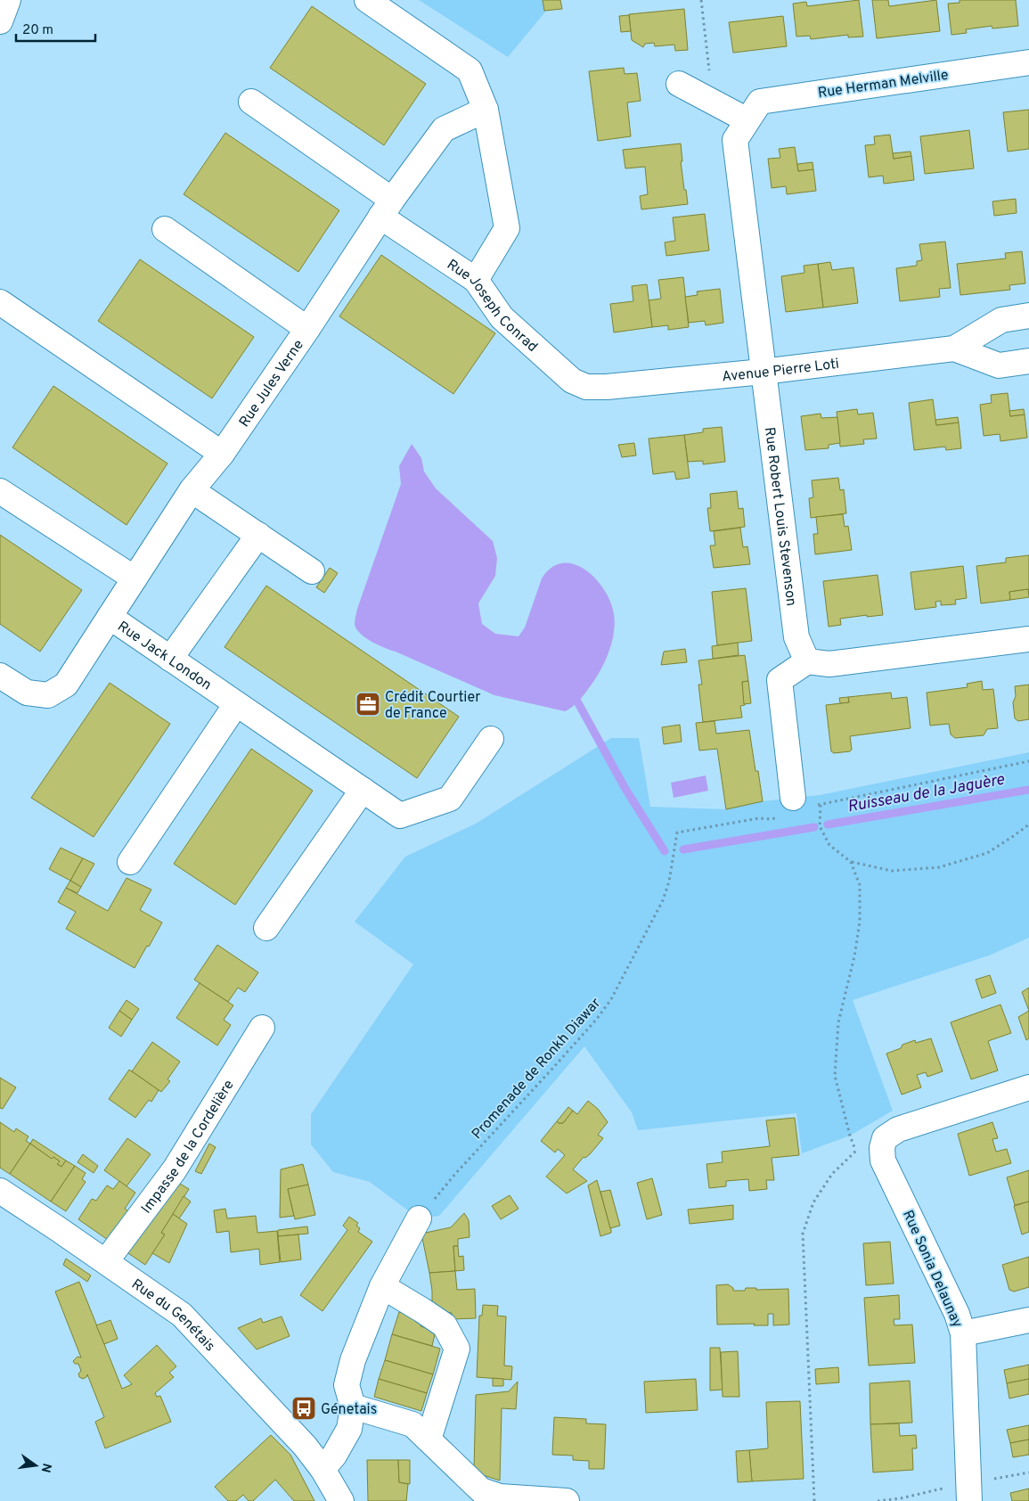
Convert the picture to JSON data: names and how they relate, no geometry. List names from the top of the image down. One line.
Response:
{"streets":{"street":["Rue Herman Melville","Rue Joseph Conrad","Avenue Pierre Loti","Rue Jules Verne","Rue Robert Louis Stevenson","Rue Jack London","Impasse de la Cordelière","Rue Sonia Delaunay","Rue du Genétais"],"path":["Promenade de Ronkh Diawar"]},"crossings":[["Rue Herman Melville","Avenue Pierre Loti"],["Rue Herman Melville","Rue Robert Louis Stevenson"],["Rue Joseph Conrad","Avenue Pierre Loti"],["Rue Joseph Conrad","Rue Jules Verne"],["Avenue Pierre Loti","Rue Robert Louis Stevenson"],["Rue Jules Verne","Rue Jack London"],["Impasse de la Cordelière","Rue du Genétais"]],"water":["Ruisseau de la Jaguère"],"places":{"office":["Crédit Courtier de France"],"bus stop":["Génetais"]},"scale_bar":"20 m","north":"right"}
